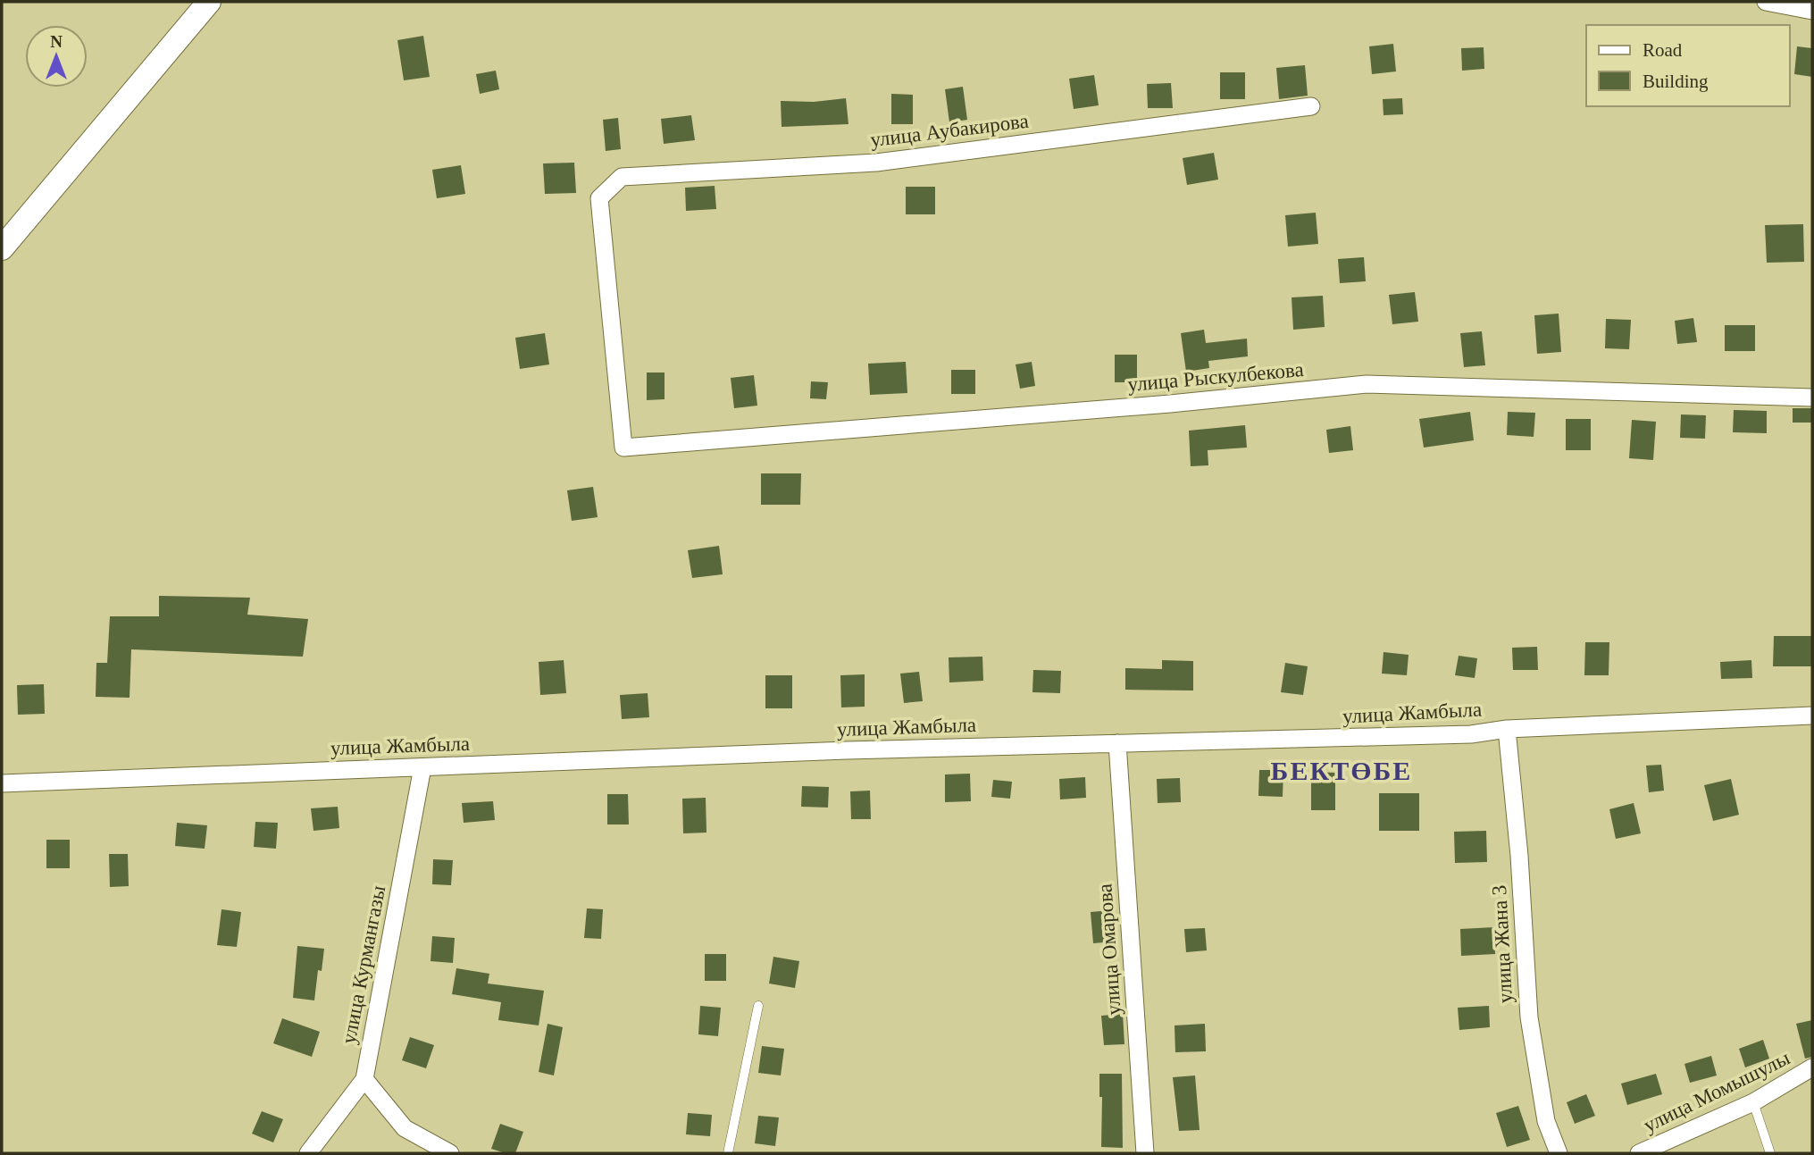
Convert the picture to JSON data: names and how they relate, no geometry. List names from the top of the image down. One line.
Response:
{"streets":{"street":["улица Аубакирова","улица Рыскулбекова","улица Жамбыла","улица Жана 3","улица Омарова","улица Курмангазы","улица Момышулы"]},"crossings":[["улица Аубакирова","улица Рыскулбекова"],["улица Жамбыла","улица Жана 3"],["улица Жамбыла","улица Омарова"],["улица Жамбыла","улица Курмангазы"]],"districts":["БЕКТӨБЕ"],"legend":["Road","Building"],"north":"top"}
